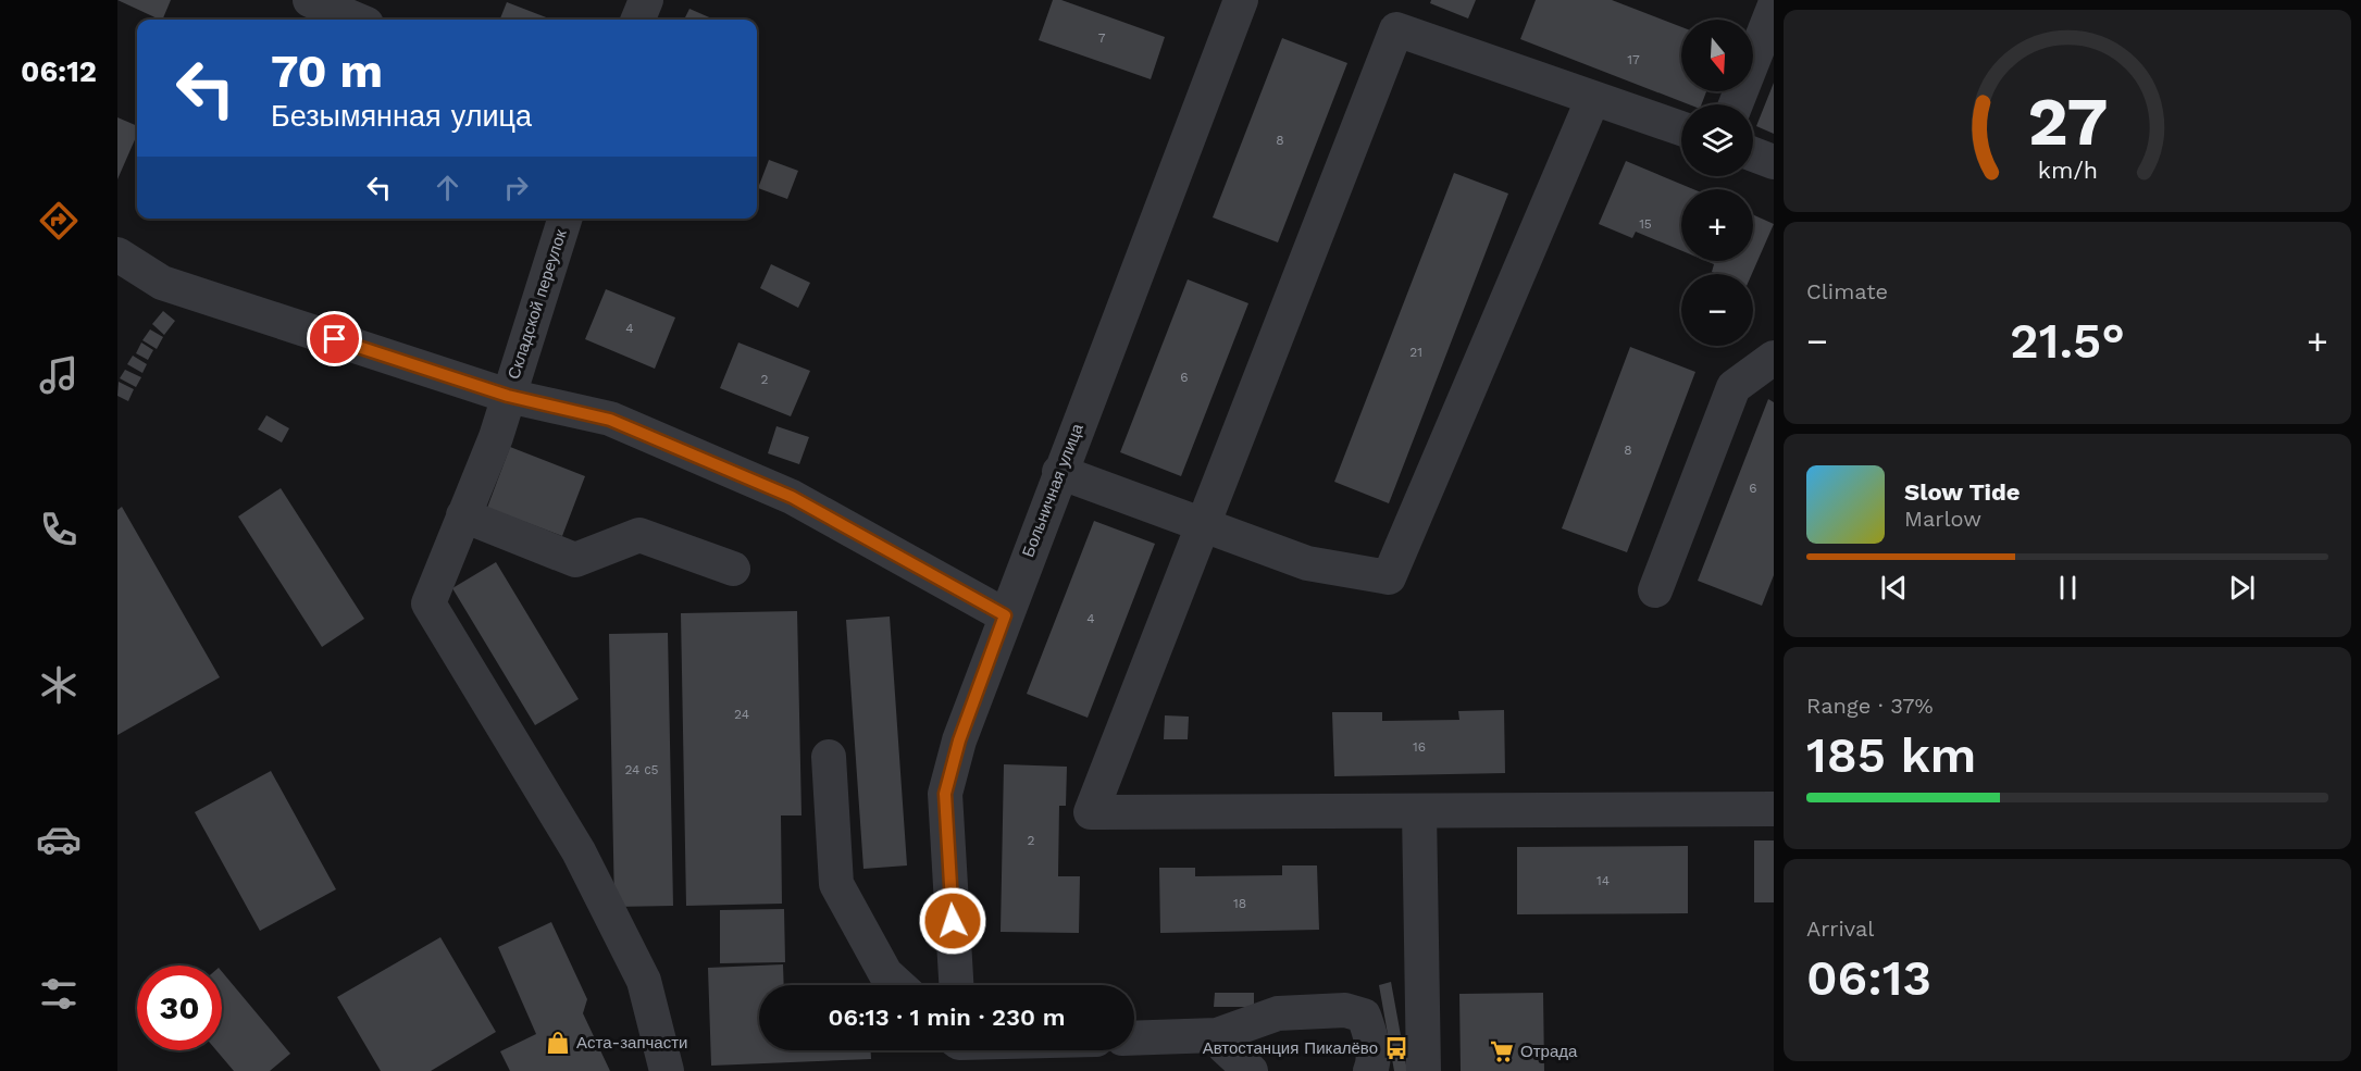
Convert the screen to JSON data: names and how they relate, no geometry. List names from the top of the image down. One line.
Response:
{"streets":{"street":["Складской переулок","Больничная улица"]},"places":{"shop":["Аста-запчасти"],"bus stop":["Автостанция Пикалёво"],"supermarket":["Отрада"]},"house_numbers":["7","17","8","15","4","21","6","2","8","6","4","24","16","24 с5","2","14","18"],"north":"bottom","page":{"tabs":"06:12","map_buttons":["+","−"],"turn":["70 m","Безымянная улица"],"tile":["Climate",["Range · 37%","185 km"],["Arrival","06:13"]],"heat":["−","21.5°","+"],"song":["Slow Tide","Marlow"],"limit":"30","trip":"06:13 · 1 min · 230 m","gauge":["27","km/h"]}}
